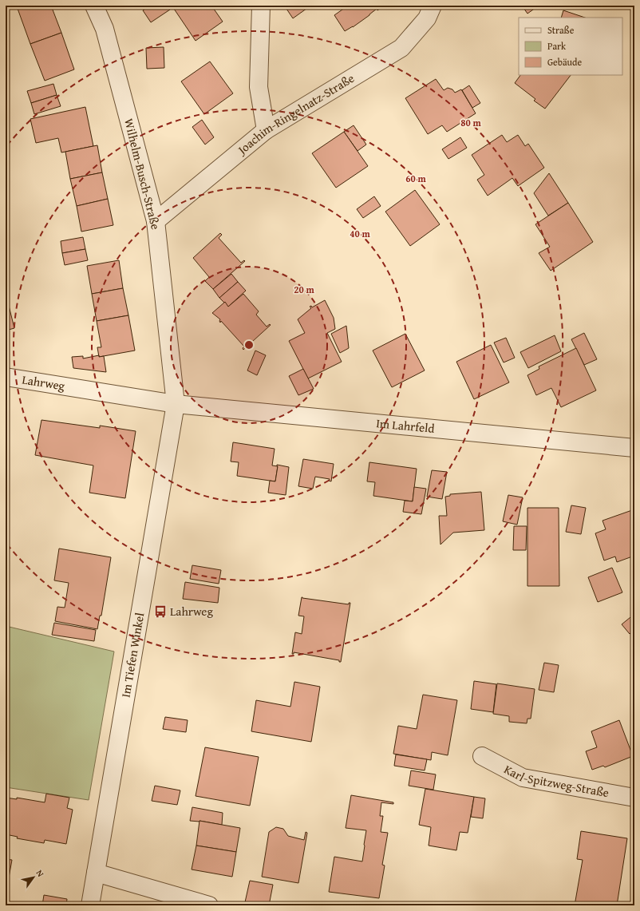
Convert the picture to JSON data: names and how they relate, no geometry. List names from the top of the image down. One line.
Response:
{"streets":{"street":["Joachim-Ringelnatz-Straße","Wilhelm-Busch-Straße","Lahrweg","Im Lahrfeld","Im Tiefen Winkel","Karl-Spitzweg-Straße"]},"crossings":[["Joachim-Ringelnatz-Straße","Wilhelm-Busch-Straße"],["Wilhelm-Busch-Straße","Lahrweg"],["Wilhelm-Busch-Straße","Im Lahrfeld"],["Wilhelm-Busch-Straße","Im Tiefen Winkel"],["Lahrweg","Im Lahrfeld"],["Lahrweg","Im Tiefen Winkel"],["Im Lahrfeld","Im Tiefen Winkel"]],"places":{"bus stop":["Lahrweg"]},"legend":["Straße","Park","Gebäude"],"north":"top right","rings":["80 m","60 m","40 m","20 m"]}
